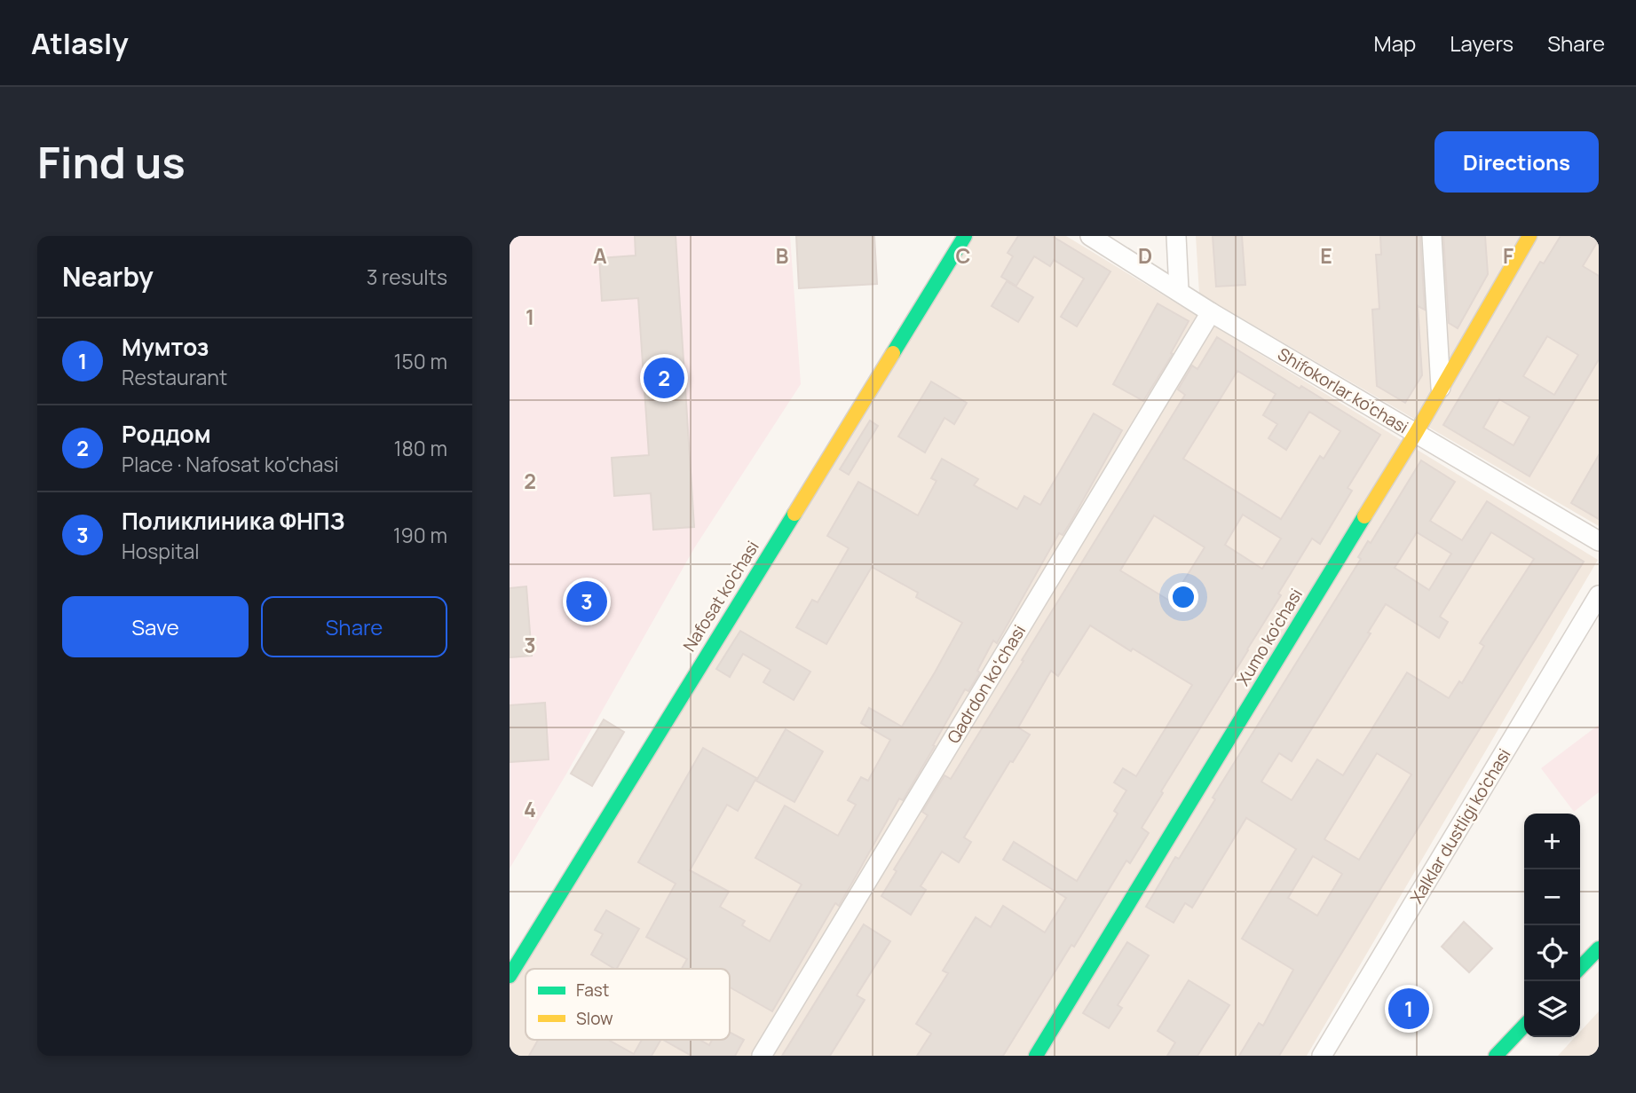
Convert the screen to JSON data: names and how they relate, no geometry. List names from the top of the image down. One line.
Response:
{"streets":{"street":["Shifokorlar ko'chasi","Nafosat ko'chasi","Xumo ko'chasi","Qadrdon koʻchasi","Xalklar dustligi ko'chasi"]},"crossings":[["Shifokorlar ko'chasi","Xumo ko'chasi"],["Shifokorlar ko'chasi","Qadrdon koʻchasi"]],"legend":["Fast","Slow"],"page":{"header":"Atlasly","nav":["Map","Layers","Share"],"buttons":["Directions",["Save","Share"]],"title":"Find us","heading":["Nearby","3 results"],"list":[{"mark":"1","name":"Mумтоз","note":"Restaurant","value":"150 m"},{"mark":"2","name":"Роддом","note":"Place · Nafosat ko'chasi","value":"180 m"},{"mark":"3","name":"Поликлиника ФНПЗ","note":"Hospital","value":"190 m"}],"pins":["2","3","1"],"map_buttons":["+","−"]},"grid":{"columns":["A","B","C","D","E","F"],"rows":["1","2","3","4"]}}
